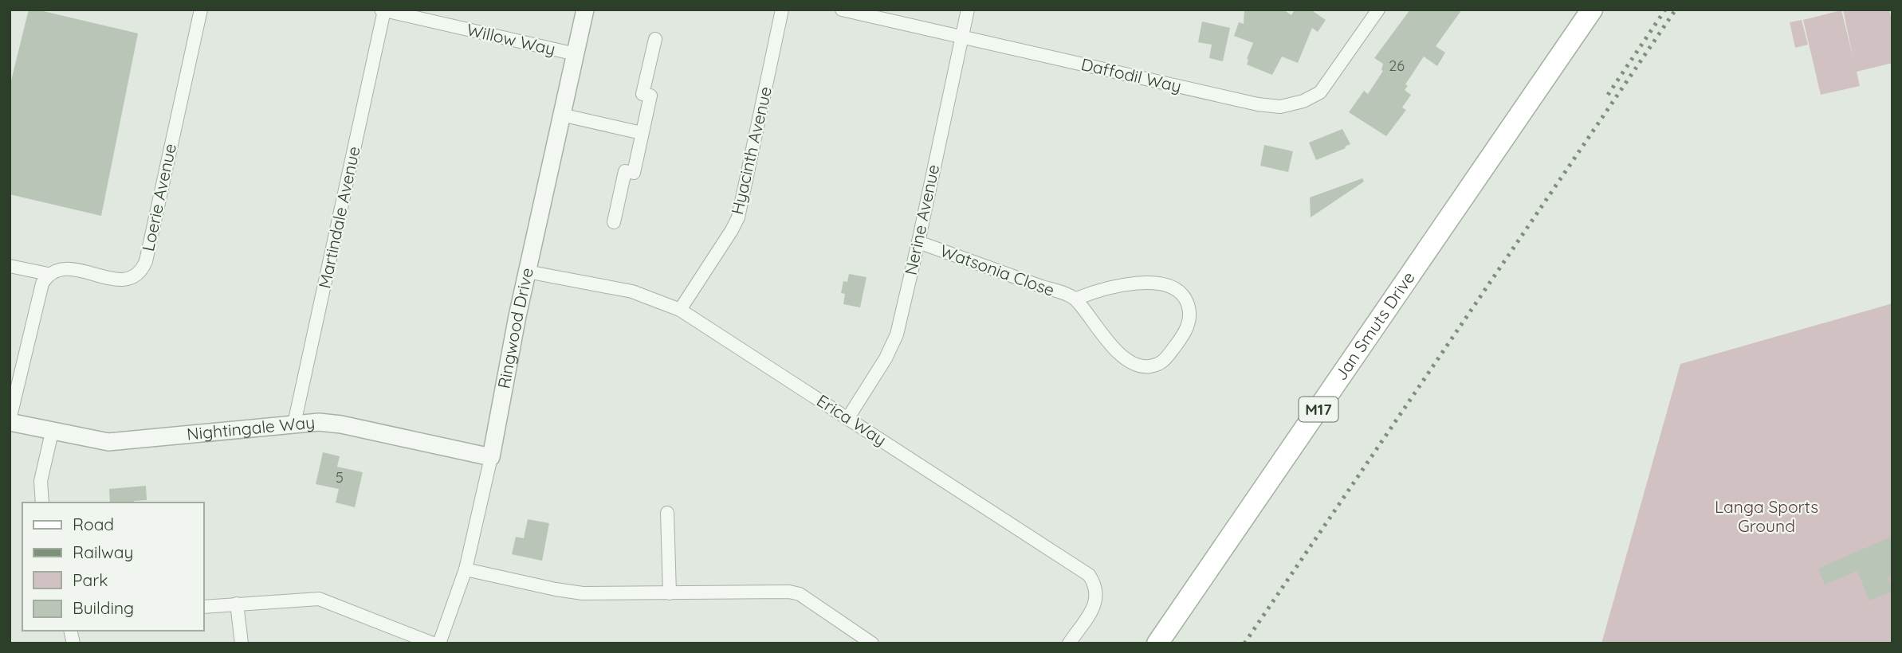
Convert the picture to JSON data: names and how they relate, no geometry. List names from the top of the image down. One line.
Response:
{"streets":{"main road":["Jan Smuts Drive","M17"],"street":["Willow Way","Daffodil Way","Hyacinth Avenue","Loerie Avenue","Martindale Avenue","Nerine Avenue","Watsonia Close","Ringwood Drive","Erica Way","Nightingale Way"]},"crossings":[["Willow Way","Martindale Avenue"],["Willow Way","Ringwood Drive"],["Daffodil Way","Nerine Avenue"],["Hyacinth Avenue","Erica Way"],["Martindale Avenue","Nightingale Way"],["Nerine Avenue","Watsonia Close"],["Nerine Avenue","Erica Way"],["Ringwood Drive","Erica Way"],["Ringwood Drive","Nightingale Way"]],"parks":["Langa Sports Ground"],"house_numbers":["26","5"],"legend":["Road","Railway","Park","Building"]}
